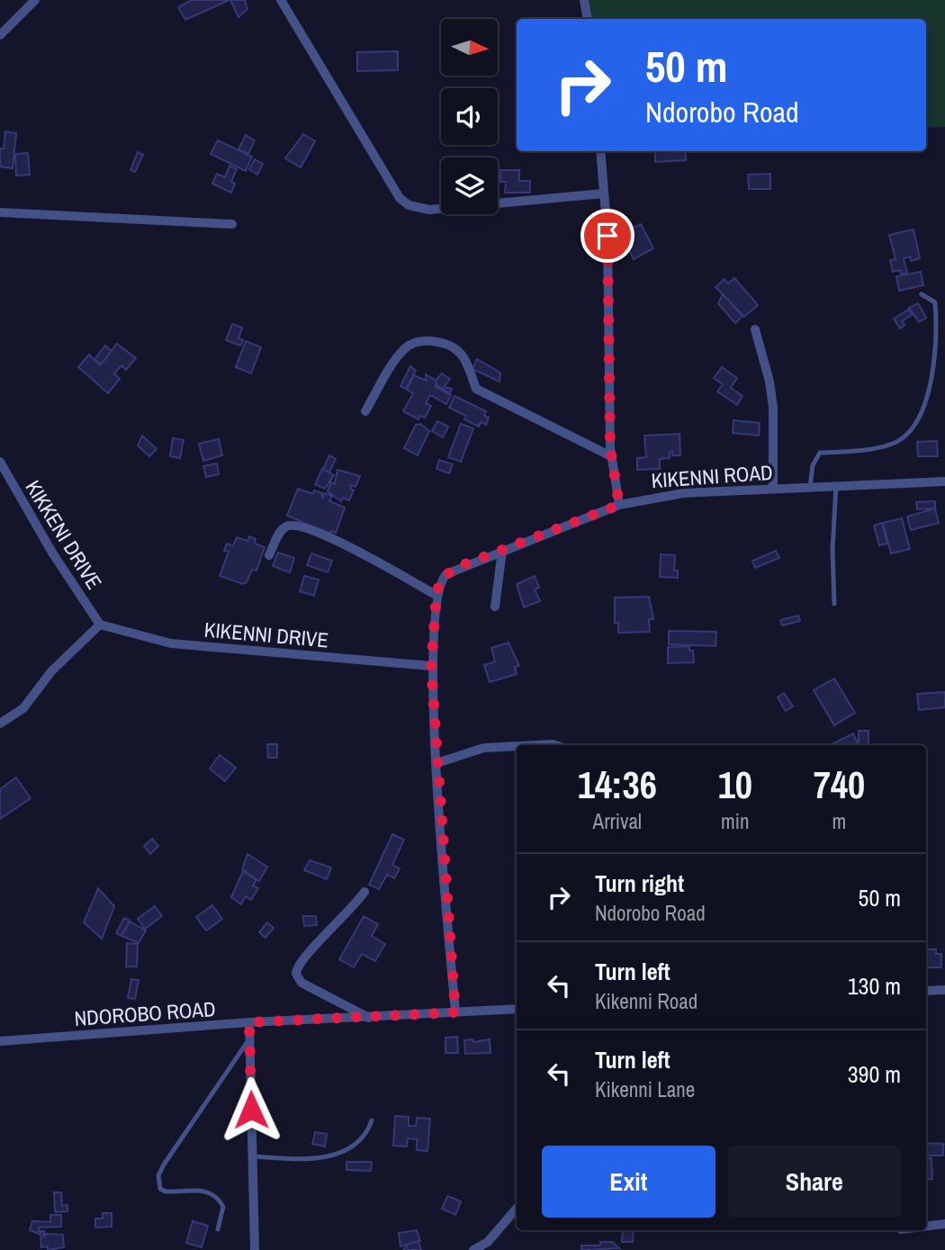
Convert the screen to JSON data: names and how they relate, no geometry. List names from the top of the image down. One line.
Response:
{"streets":{"street":["KIKENNI ROAD","KIKKENI DRIVE","KIKENNI DRIVE","NDOROBO ROAD"]},"crossings":[["KIKKENI DRIVE","KIKENNI DRIVE"]],"north":"right","page":{"turn":["50 m","Ndorobo Road"],"eta":["14:36","Arrival","10","min","740","m"],"list":[{"name":"Turn right","note":"Ndorobo Road","value":"50 m"},{"name":"Turn left","note":"Kikenni Road","value":"130 m"},{"name":"Turn left","note":"Kikenni Lane","value":"390 m"}],"buttons":["Exit","Share"]}}
